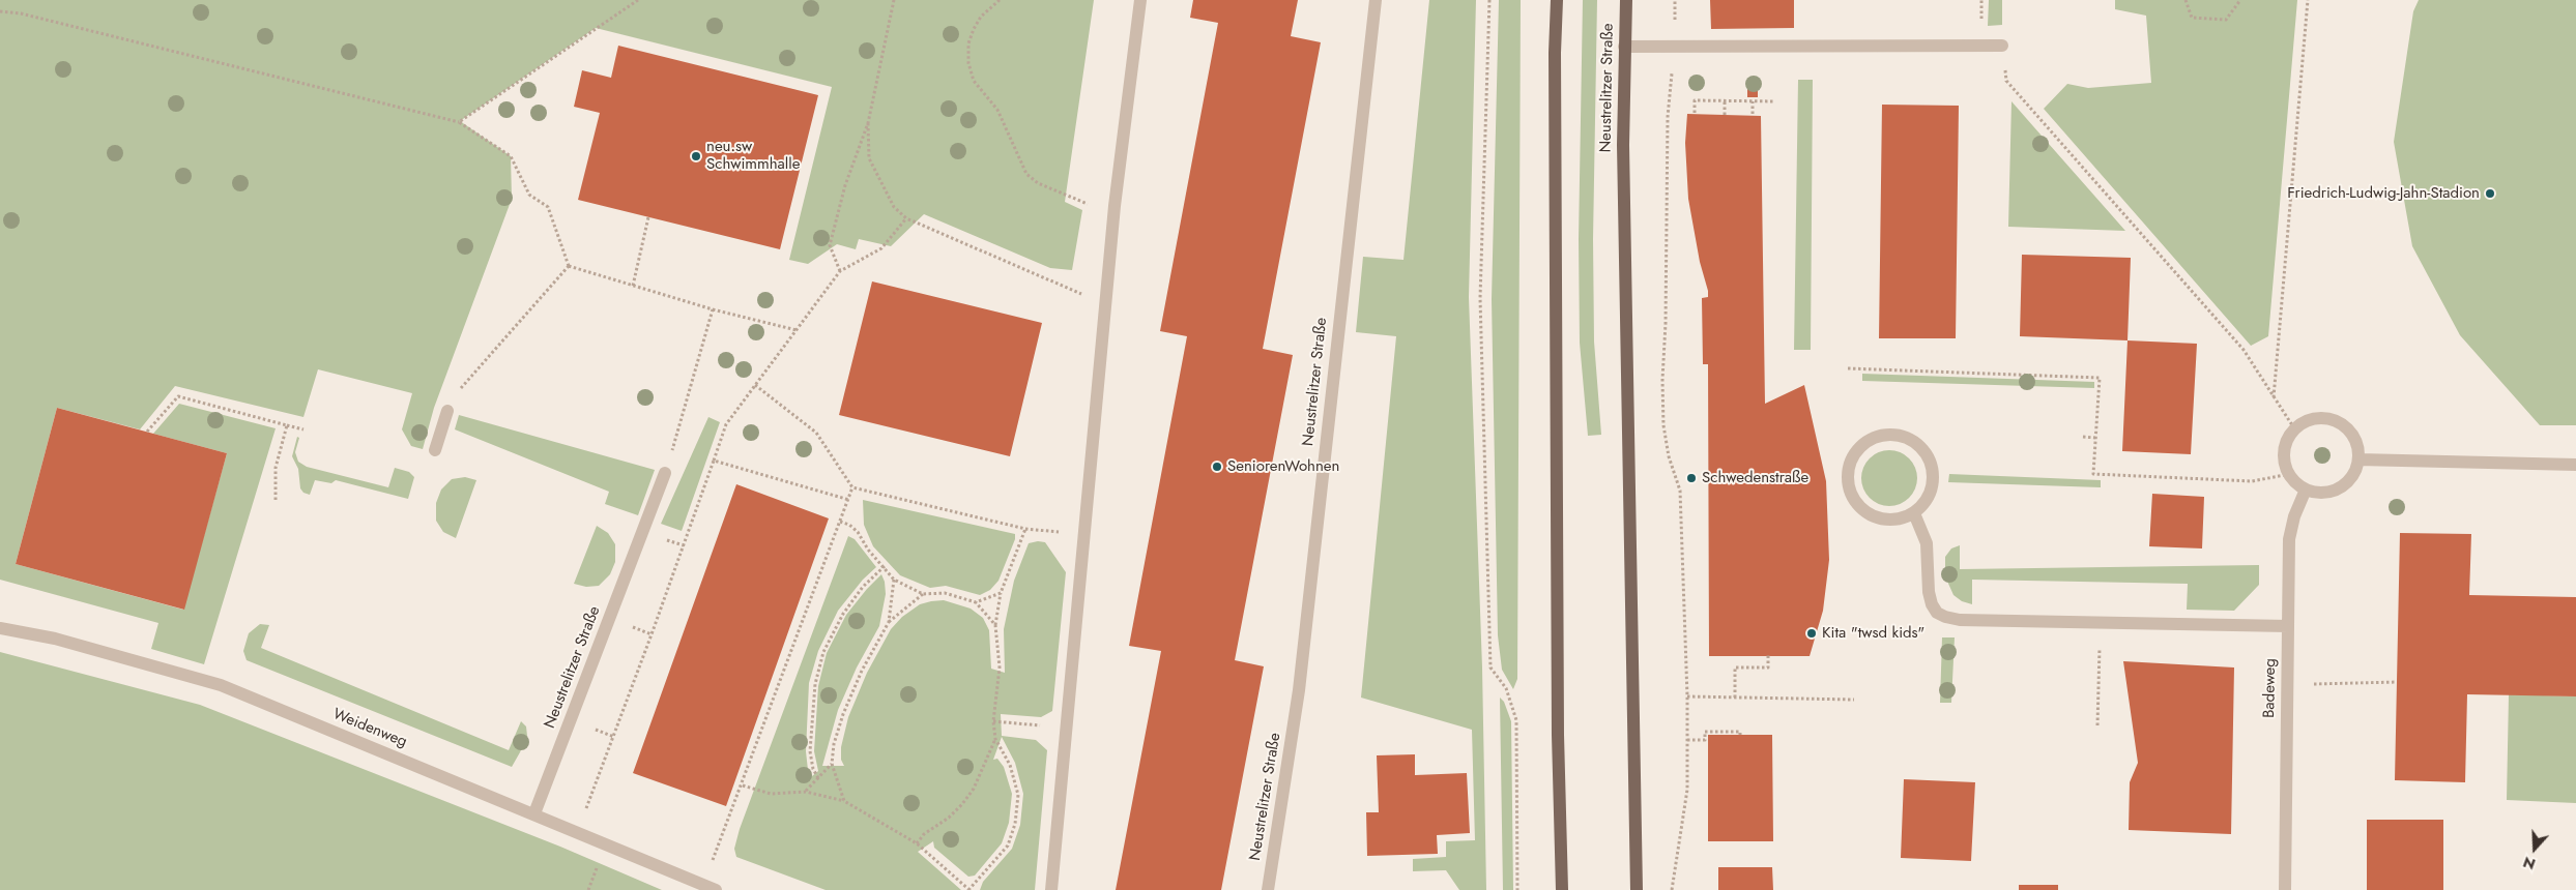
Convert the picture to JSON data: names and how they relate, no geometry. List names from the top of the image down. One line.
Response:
{"streets":{"main road":["Neustrelitzer Straße"],"street":["Badeweg","Weidenweg"]},"crossings":[["Neustrelitzer Straße","Weidenweg"]],"places":["neu.sw Schwimmhalle","Friedrich-Ludwig-Jahn-Stadion","SeniorenWohnen","Schwedenstraße","Kita \"twsd kids\""],"north":"bottom"}
